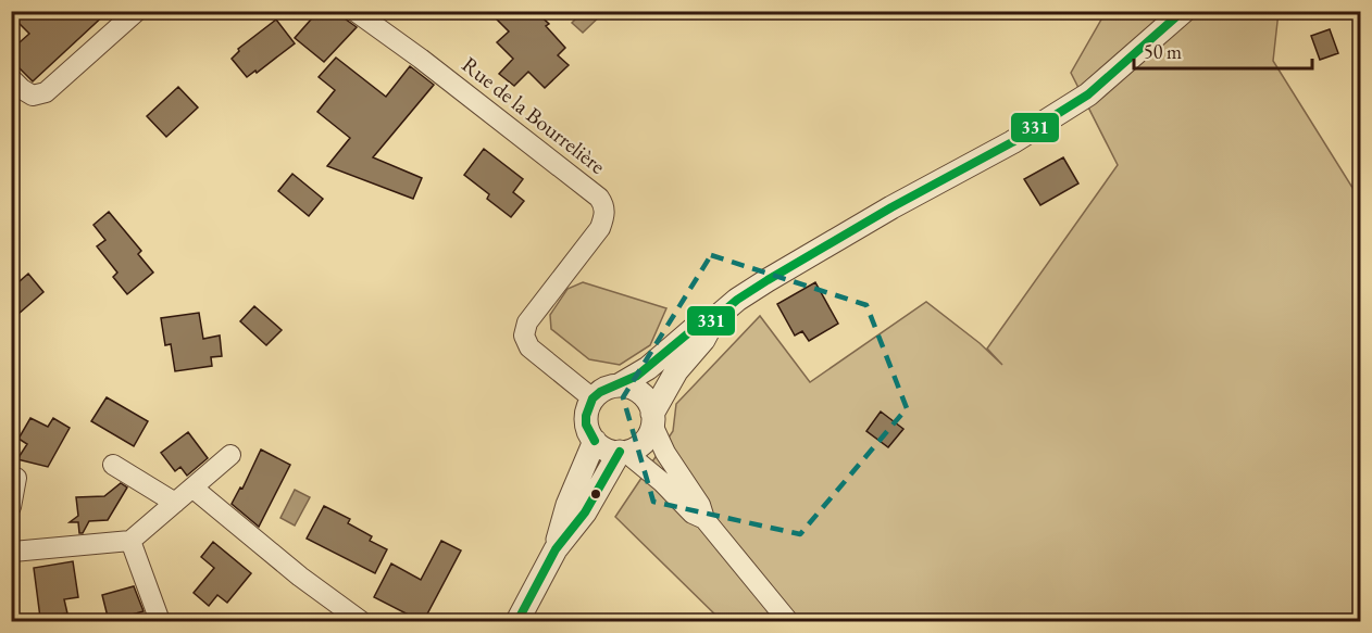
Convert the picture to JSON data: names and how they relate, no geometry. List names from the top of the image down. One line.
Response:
{"streets":{"street":["Rue de la Bourrelière"]},"lines":["transit line 331"],"scale_bar":"50 m"}
